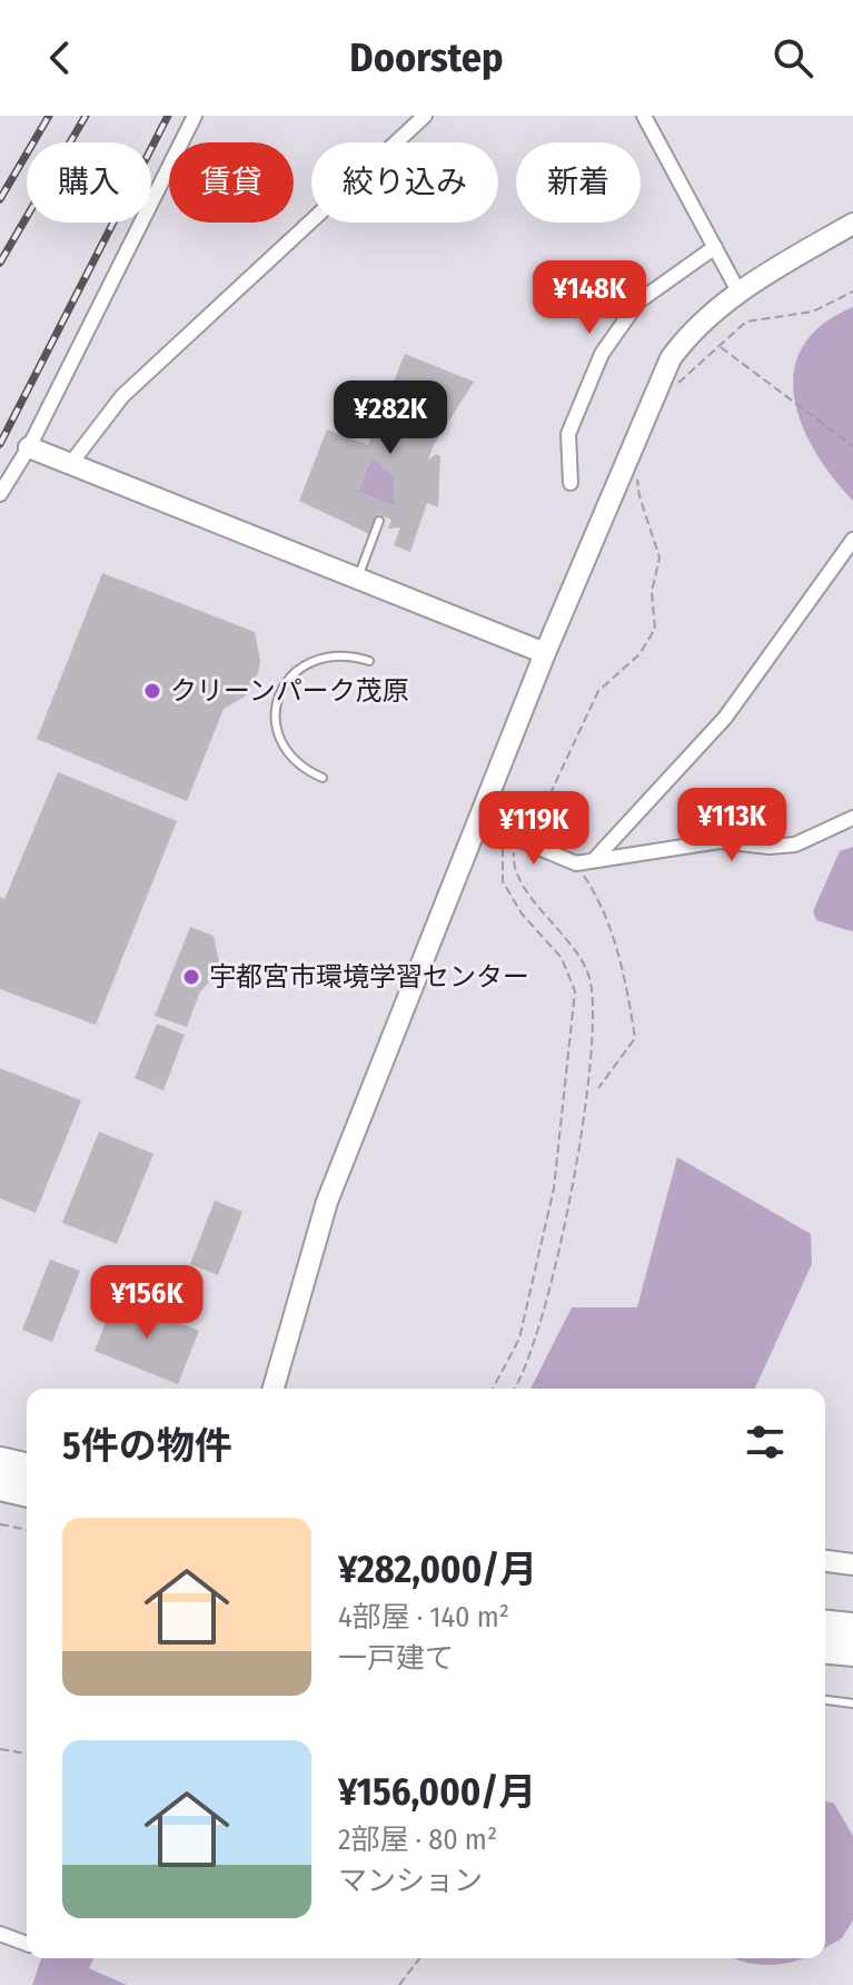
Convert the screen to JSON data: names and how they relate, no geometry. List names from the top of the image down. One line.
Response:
{"places":["クリーンパーク茂原","宇都宮市環境学習センター"],"page":{"header":"Doorstep","chip":["購入","賃貸","絞り込み","新着"],"price":["¥148K","¥282K","¥113K","¥119K","¥156K"],"heading":"5件の物件","list":[{"name":"¥282,000/月","note":"4部屋 · 140 m² · 一戸建て"},{"name":"¥156,000/月","note":"2部屋 · 80 m² · マンション"}]}}
